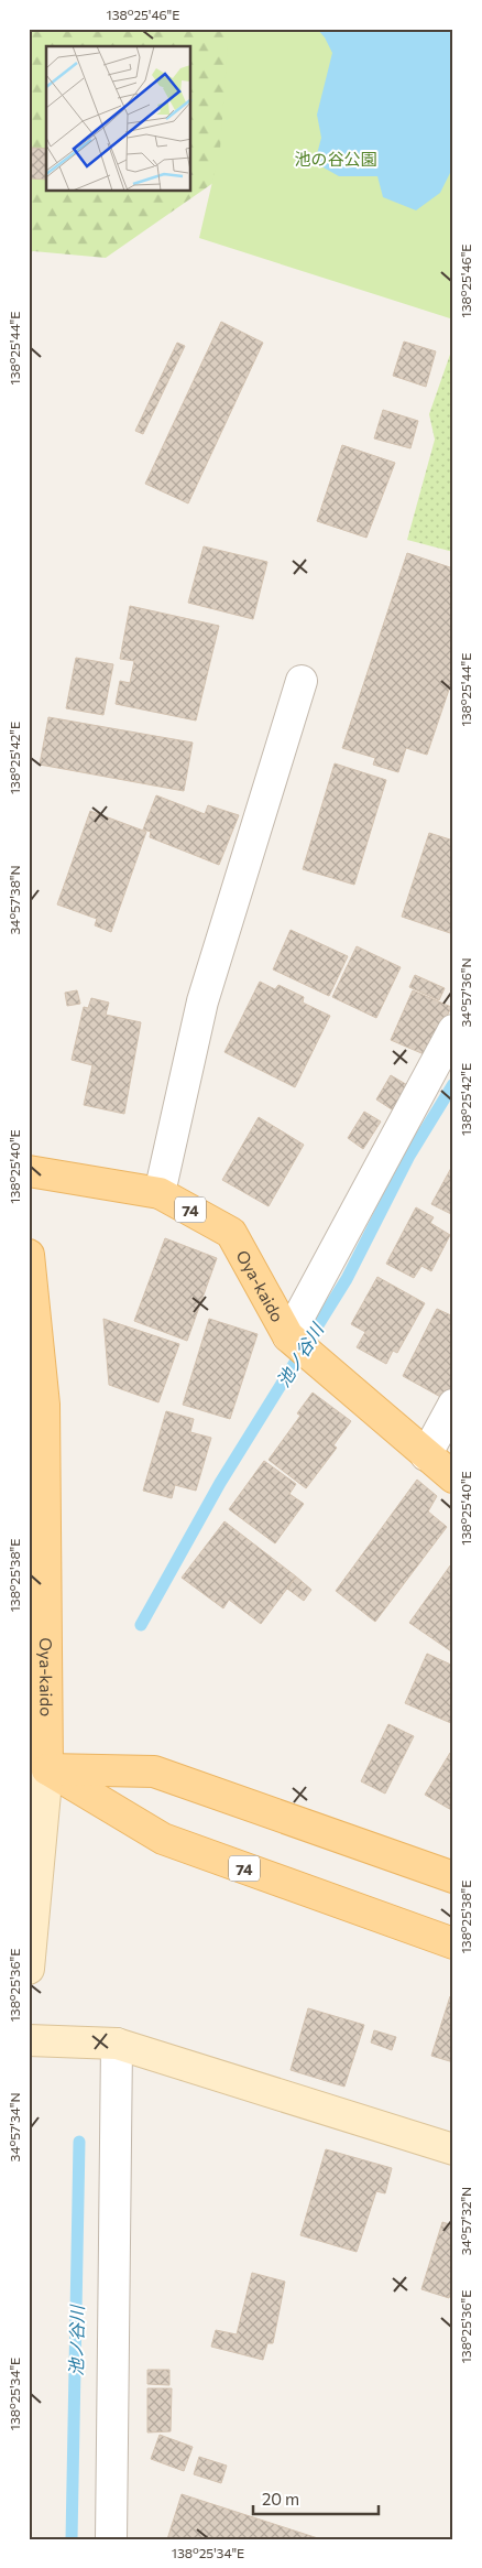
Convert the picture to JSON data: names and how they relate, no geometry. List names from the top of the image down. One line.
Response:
{"streets":{"main road":["74","Oya-kaido"]},"crossings":[["74","Oya-kaido"]],"water":["池ノ谷川"],"parks":["池の谷公園"],"scale_bar":"20 m","coordinates":["138°25'46\"E","138°25'44\"E","138°25'42\"E","34°57'38\"N","34°57'36\"N","138°25'40\"E","138°25'38\"E","138°25'36\"E","34°57'34\"N","34°57'32\"N","138°25'34\"E"]}
